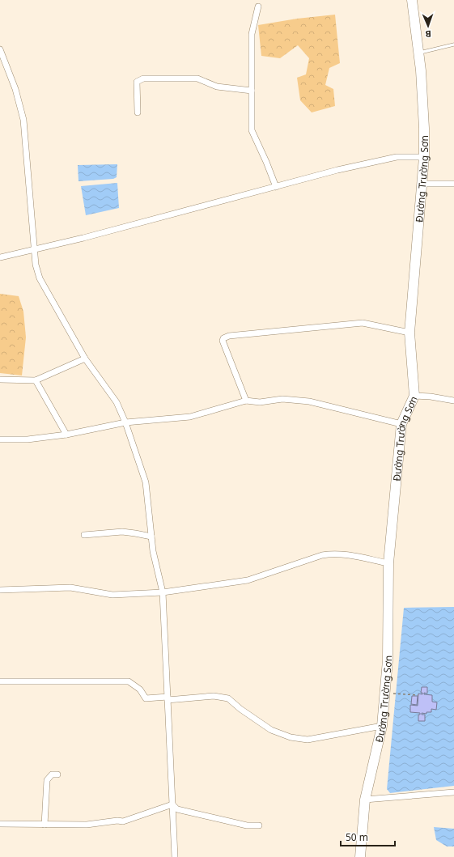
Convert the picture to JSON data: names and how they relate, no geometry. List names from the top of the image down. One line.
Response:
{"streets":{"highway":["Đường Trường Sơn"]},"scale_bar":"50 m","north":"bottom"}
